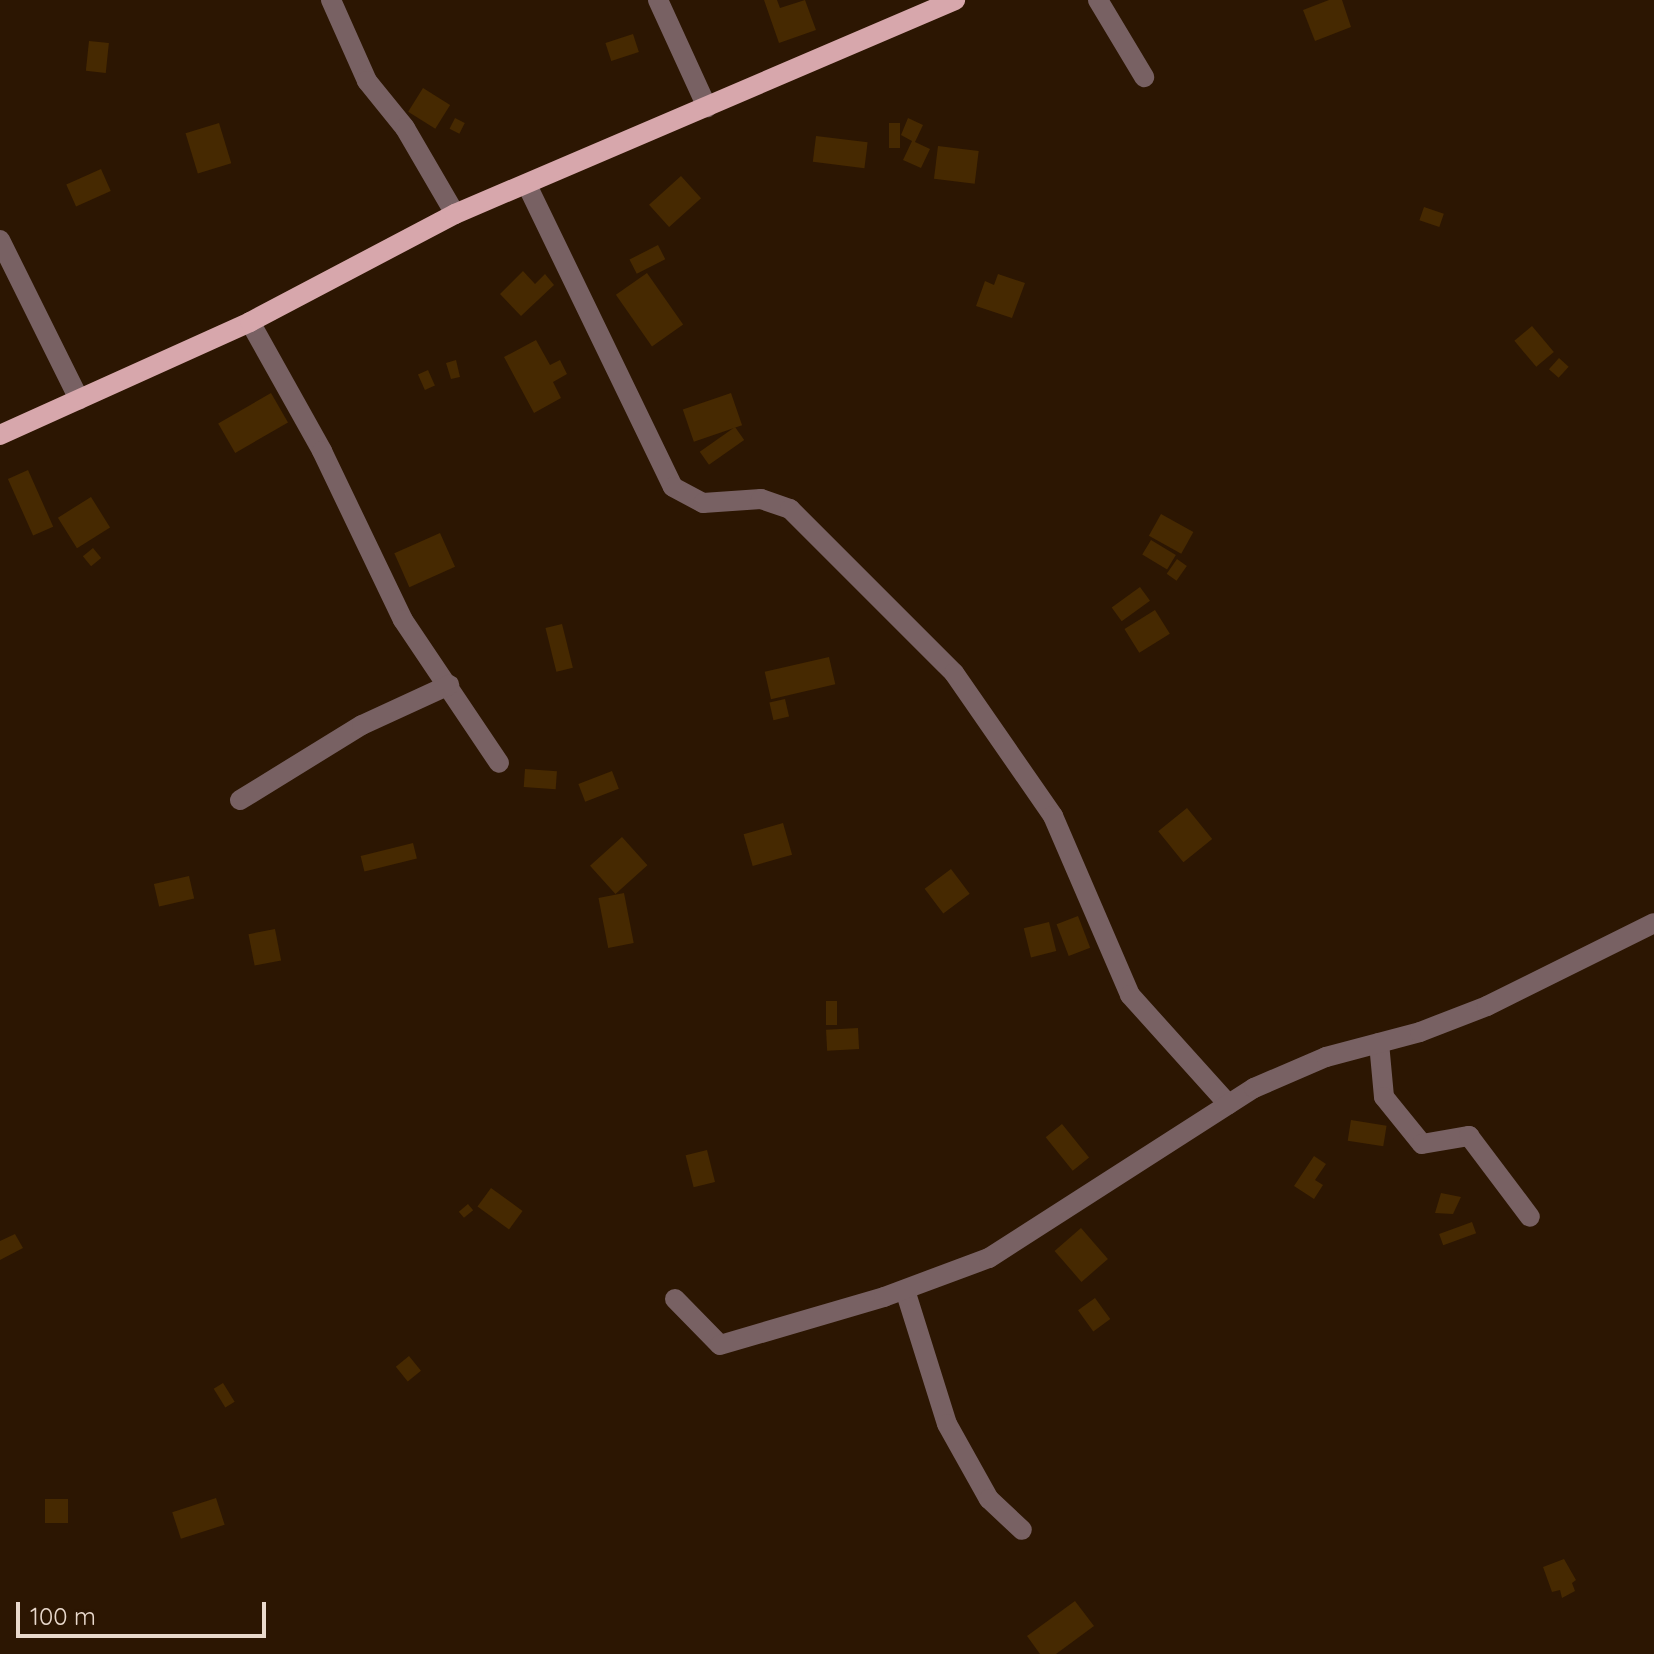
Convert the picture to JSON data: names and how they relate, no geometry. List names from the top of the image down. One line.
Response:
{"scale_bar":"100 m"}
